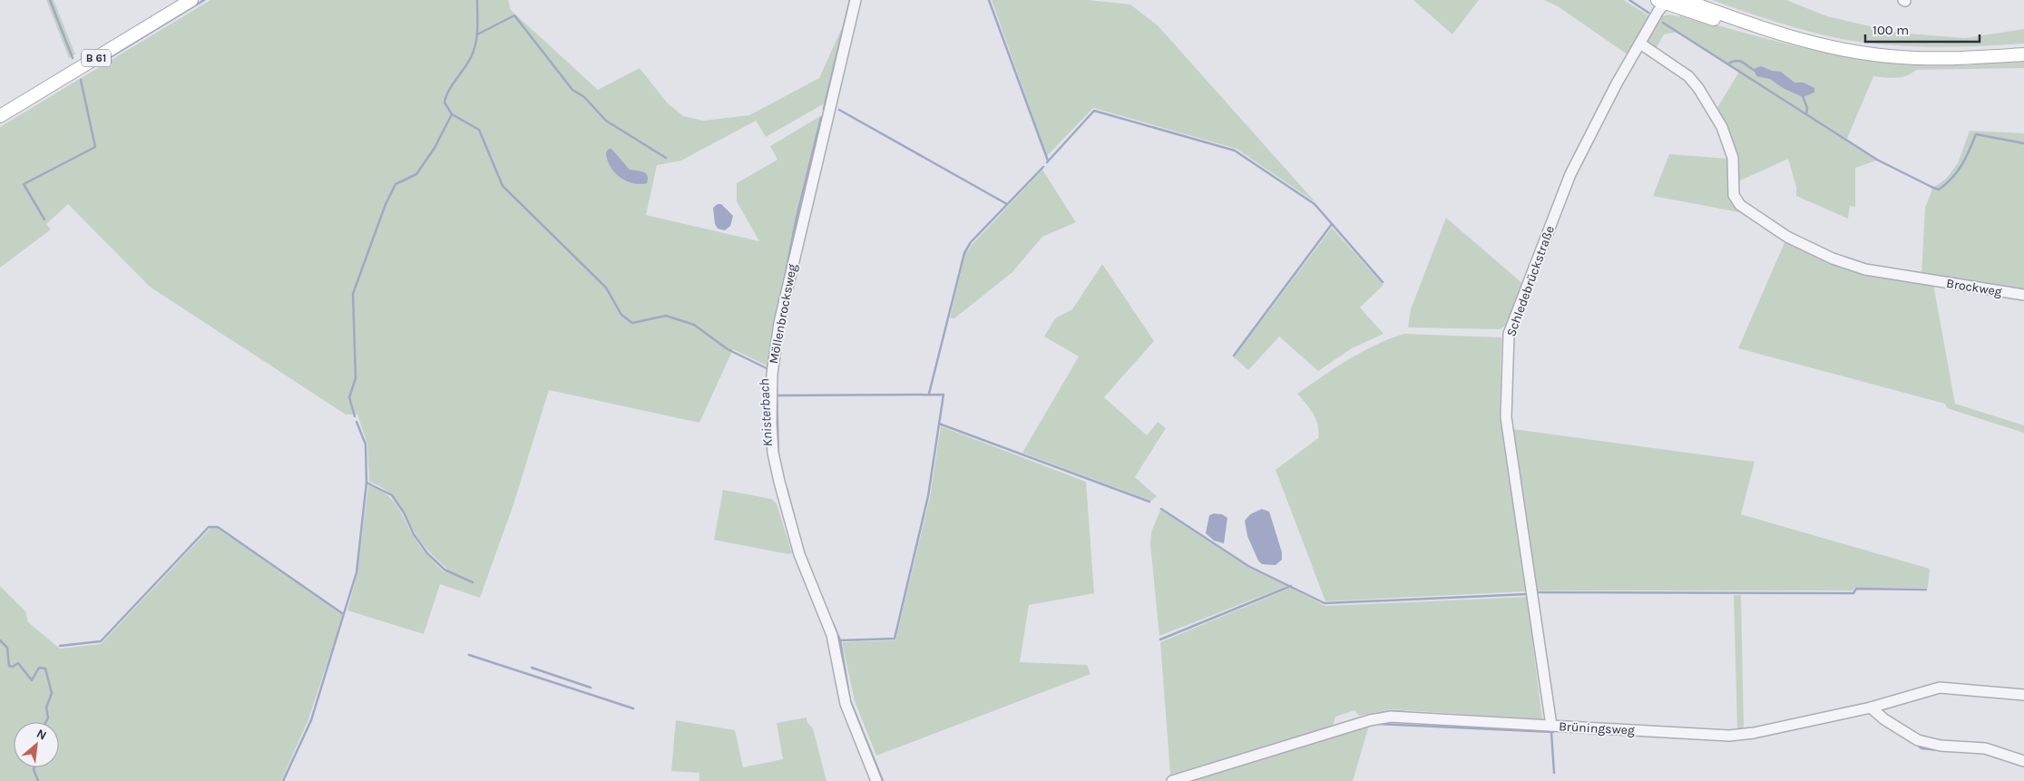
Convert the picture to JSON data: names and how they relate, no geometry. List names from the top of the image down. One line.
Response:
{"streets":{"main road":["B 61"],"street":["Schledebrückstraße","Brockweg","Möllenbrocksweg","Brüningsweg"]},"crossings":[["Schledebrückstraße","Brockweg"],["Schledebrückstraße","Brüningsweg"]],"water":["Knisterbach"],"scale_bar":"100 m","north":"top right"}
